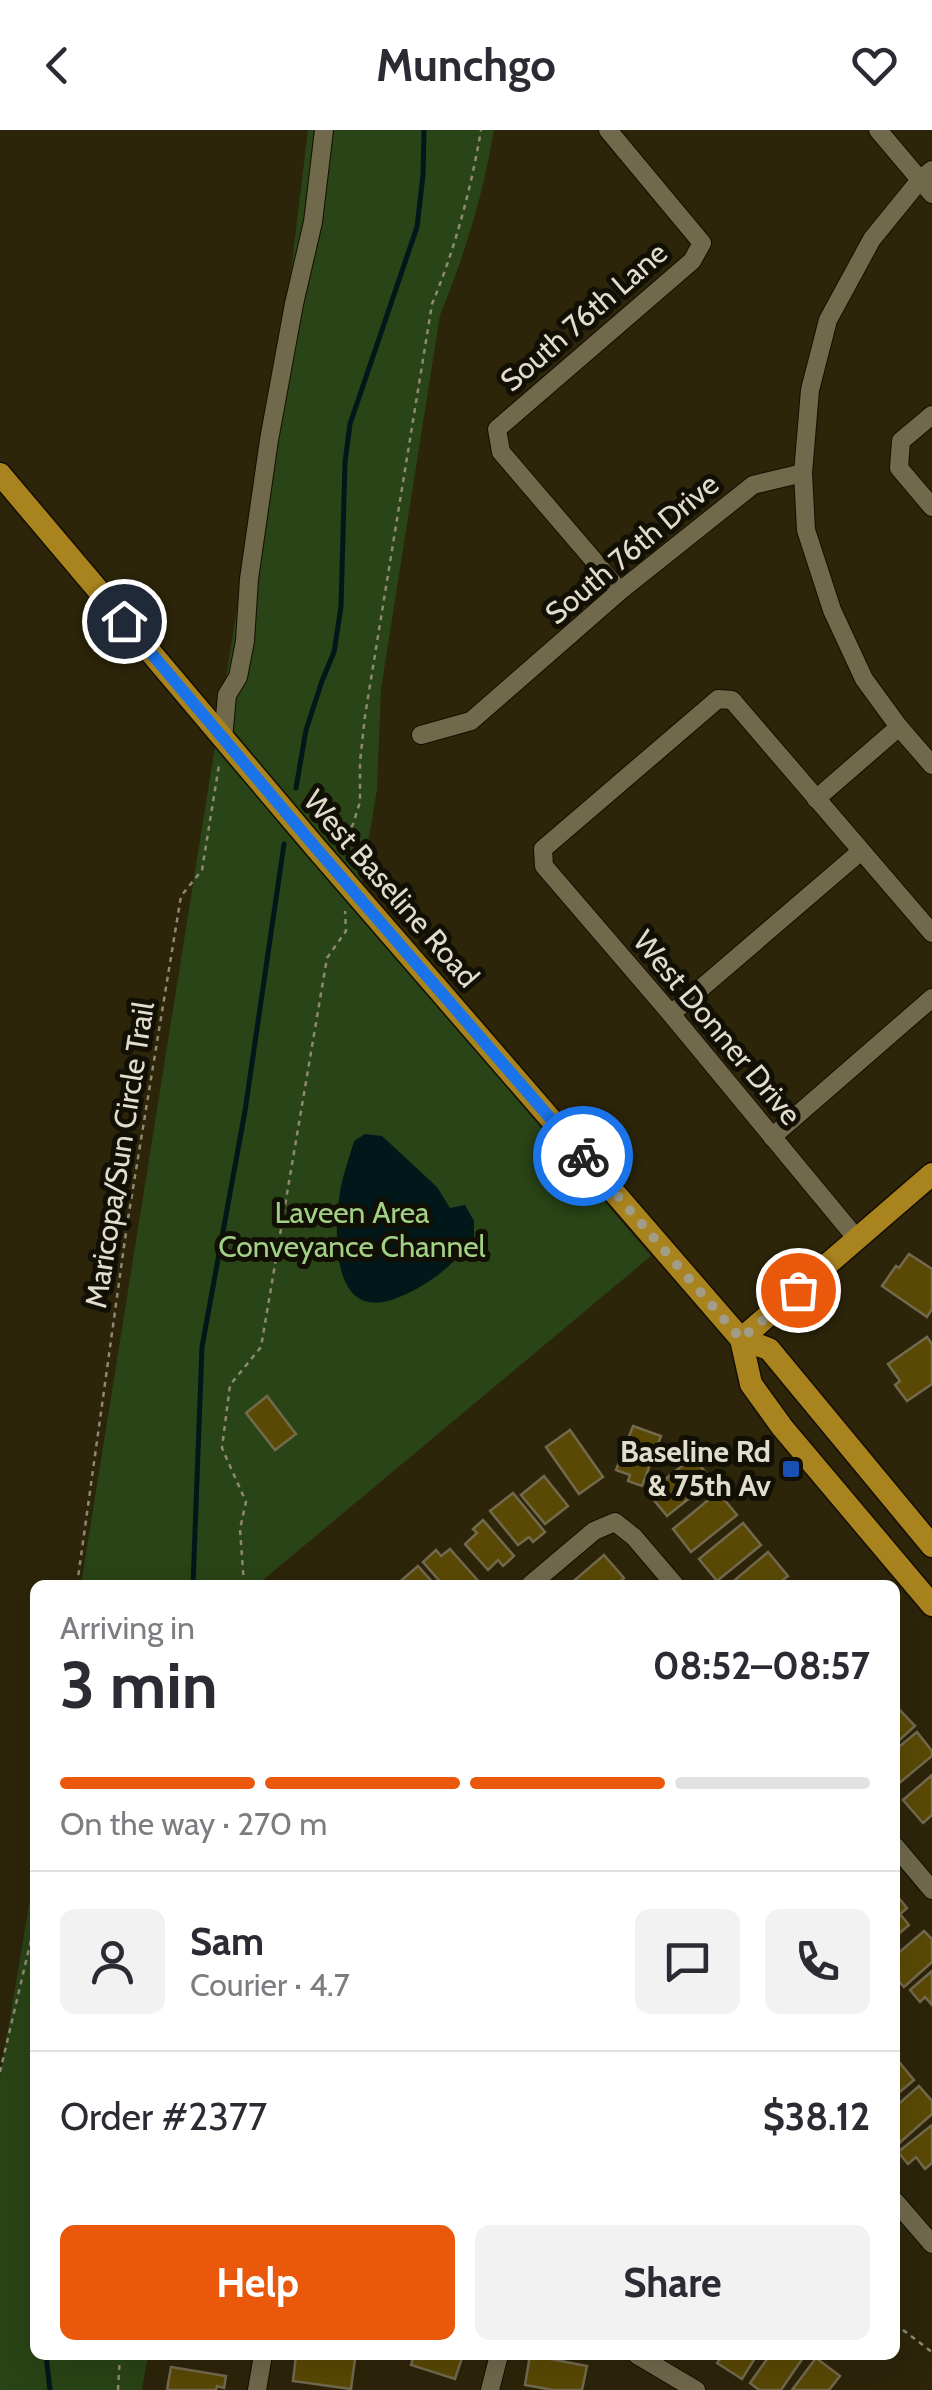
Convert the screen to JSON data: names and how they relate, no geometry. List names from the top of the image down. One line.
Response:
{"streets":{"main road":["West Baseline Road"],"street":["South 76th Lane","South 76th Drive","West Donner Drive"],"path":["Maricopa/Sun Circle Trail"]},"crossings":[["South 76th Lane","South 76th Drive"],["West Baseline Road","Maricopa/Sun Circle Trail"]],"parks":["Laveen Area Conveyance Channel"],"places":{"transit":["Baseline Rd & 75th Av"]},"page":{"header":"Munchgo","heading":["3 min","Arriving in","08:52–08:57"],"panel":["Sam","Courier · 4.7","Order #2377","$38.12"],"bar":"On the way · 270 m","buttons":["Help","Share"]}}
